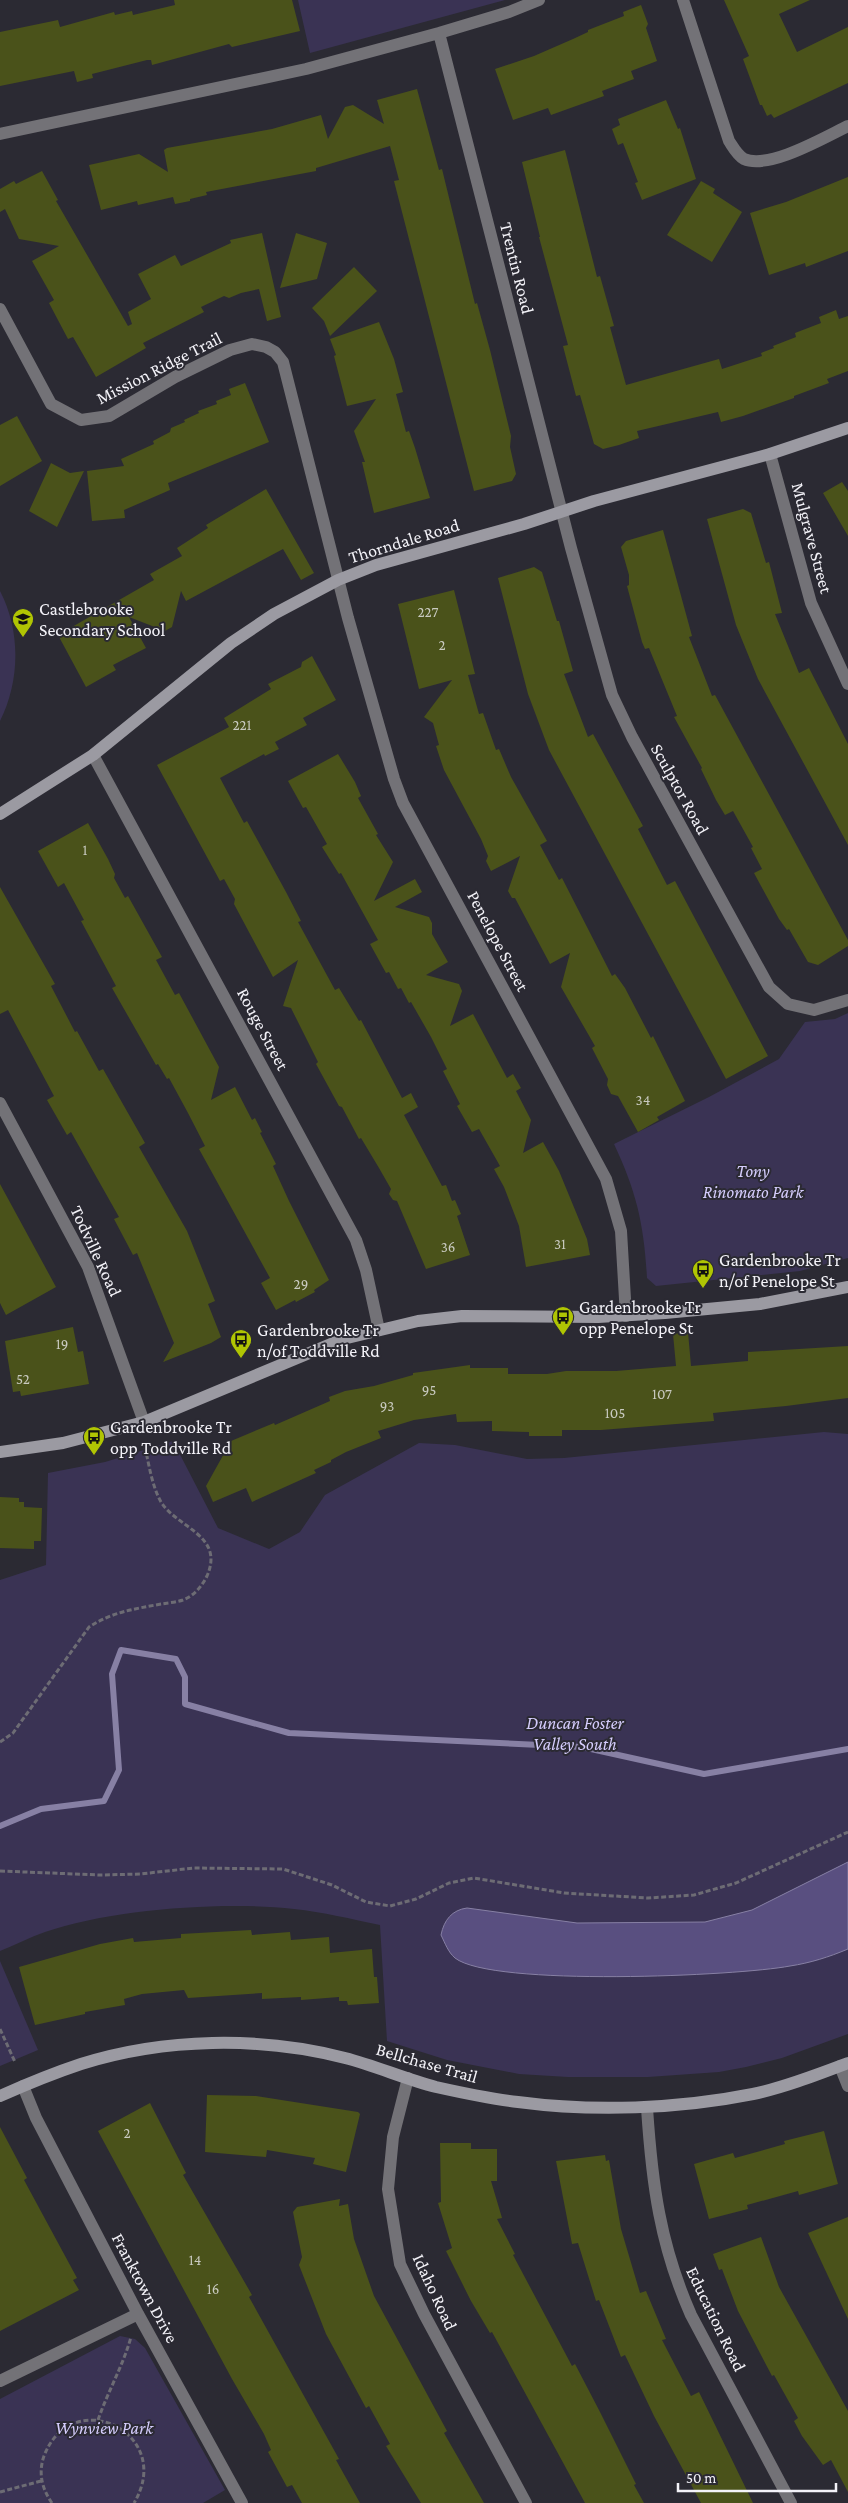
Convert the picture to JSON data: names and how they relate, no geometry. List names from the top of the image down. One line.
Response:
{"streets":{"street":["Trentin Road","Mission Ridge Trail","Mulgrave Street","Thorndale Road","Sculptor Road","Penelope Street","Rouge Street","Todville Road","Bellchase Trail","Franktown Drive","Idaho Road","Education Road"]},"crossings":[["Trentin Road","Thorndale Road"],["Trentin Road","Sculptor Road"],["Mission Ridge Trail","Thorndale Road"],["Mission Ridge Trail","Penelope Street"],["Mulgrave Street","Thorndale Road"],["Thorndale Road","Sculptor Road"],["Thorndale Road","Penelope Street"],["Thorndale Road","Rouge Street"],["Bellchase Trail","Franktown Drive"],["Bellchase Trail","Idaho Road"],["Bellchase Trail","Education Road"]],"parks":["Tony Rinomato Park","Duncan Foster Valley South","Wynview Park"],"places":{"school or university":["Castlebrooke Secondary School"],"bus stop":["Gardenbrooke Tr n/of Penelope St","Gardenbrooke Tr opp Penelope St","Gardenbrooke Tr n/of Toddville Rd","Gardenbrooke Tr opp Toddville Rd"]},"house_numbers":["227","2","221","1","34","31","36","29","19","52","95","107","93","105","2","14","16"],"scale_bar":"50 m"}
